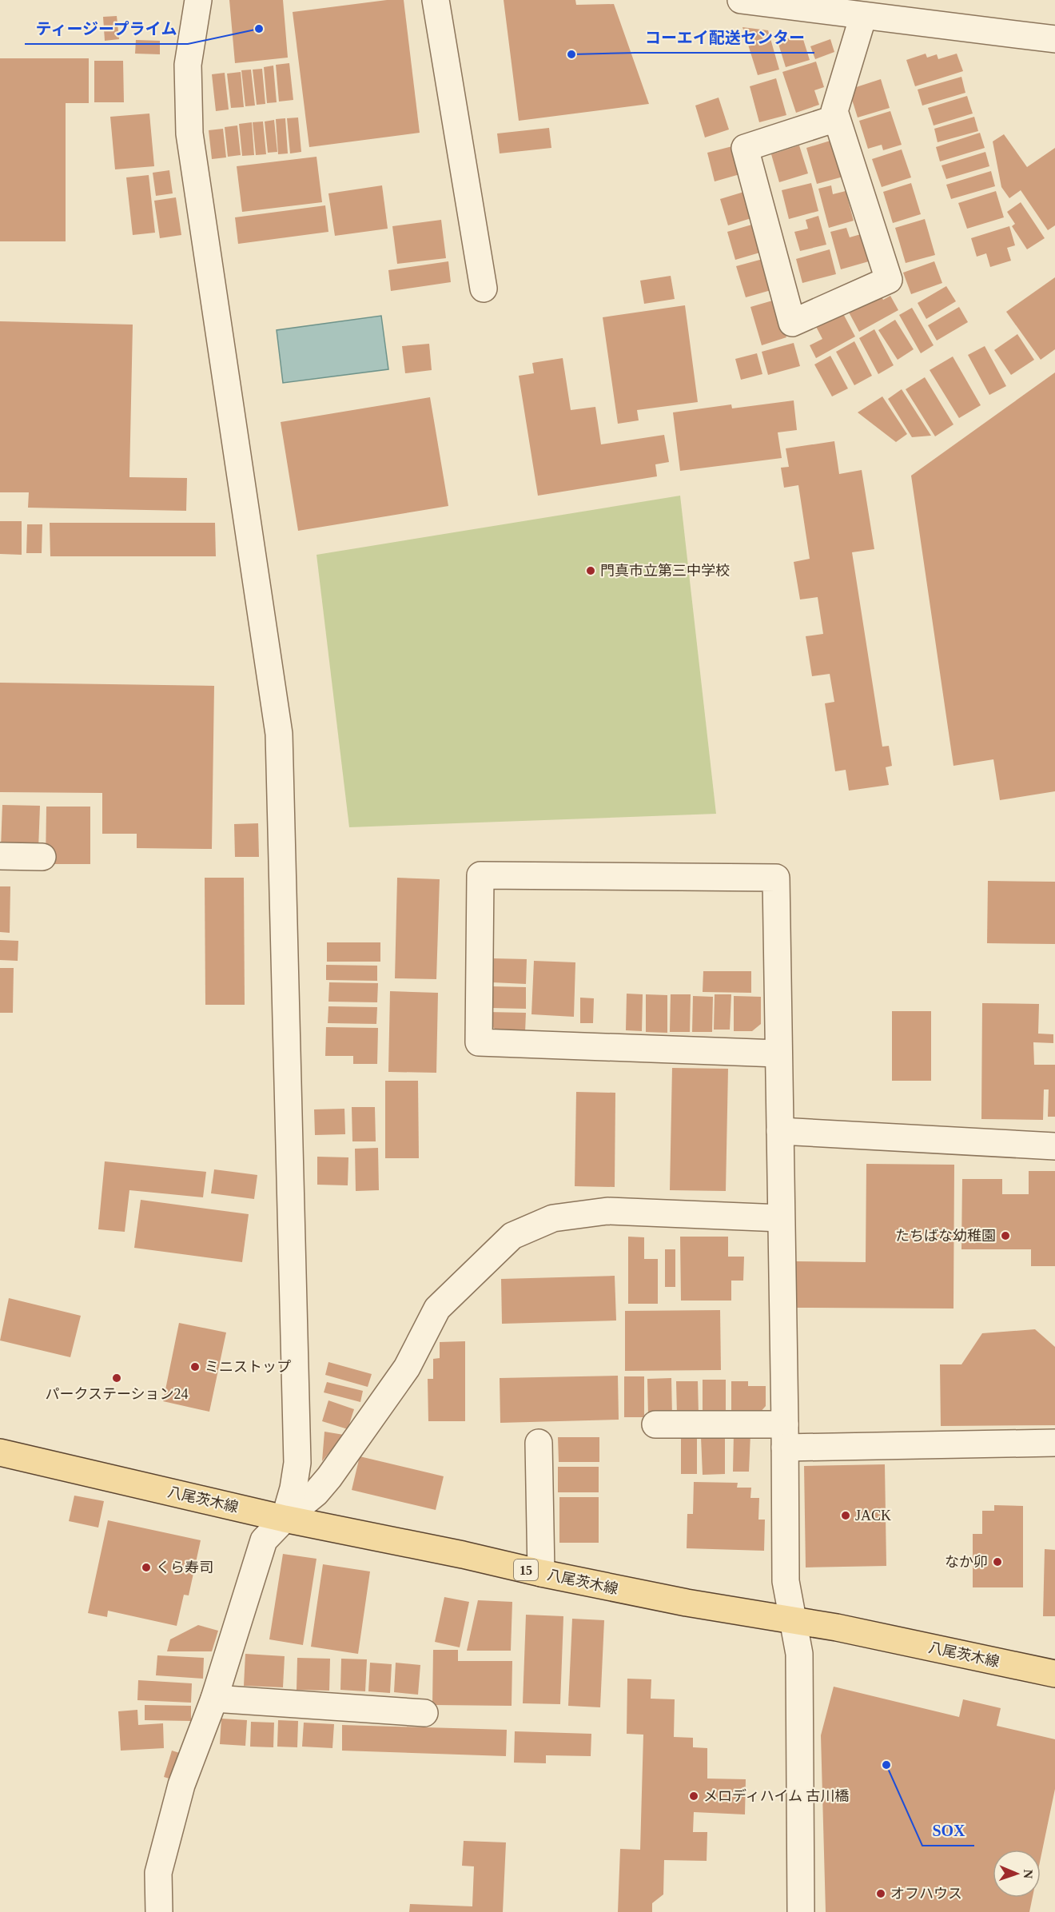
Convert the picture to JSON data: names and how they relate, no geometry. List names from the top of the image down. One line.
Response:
{"streets":{"main road":["八尾茨木線","15"]},"places":["ティージープライム","コーエイ配送センター","門真市立第三中学校","たちばな幼稚園","ミニストップ","パークステーション24","JACK","なか卯","くら寿司","SOX","メロディハイム 古川橋","オフハウス"],"north":"right"}
